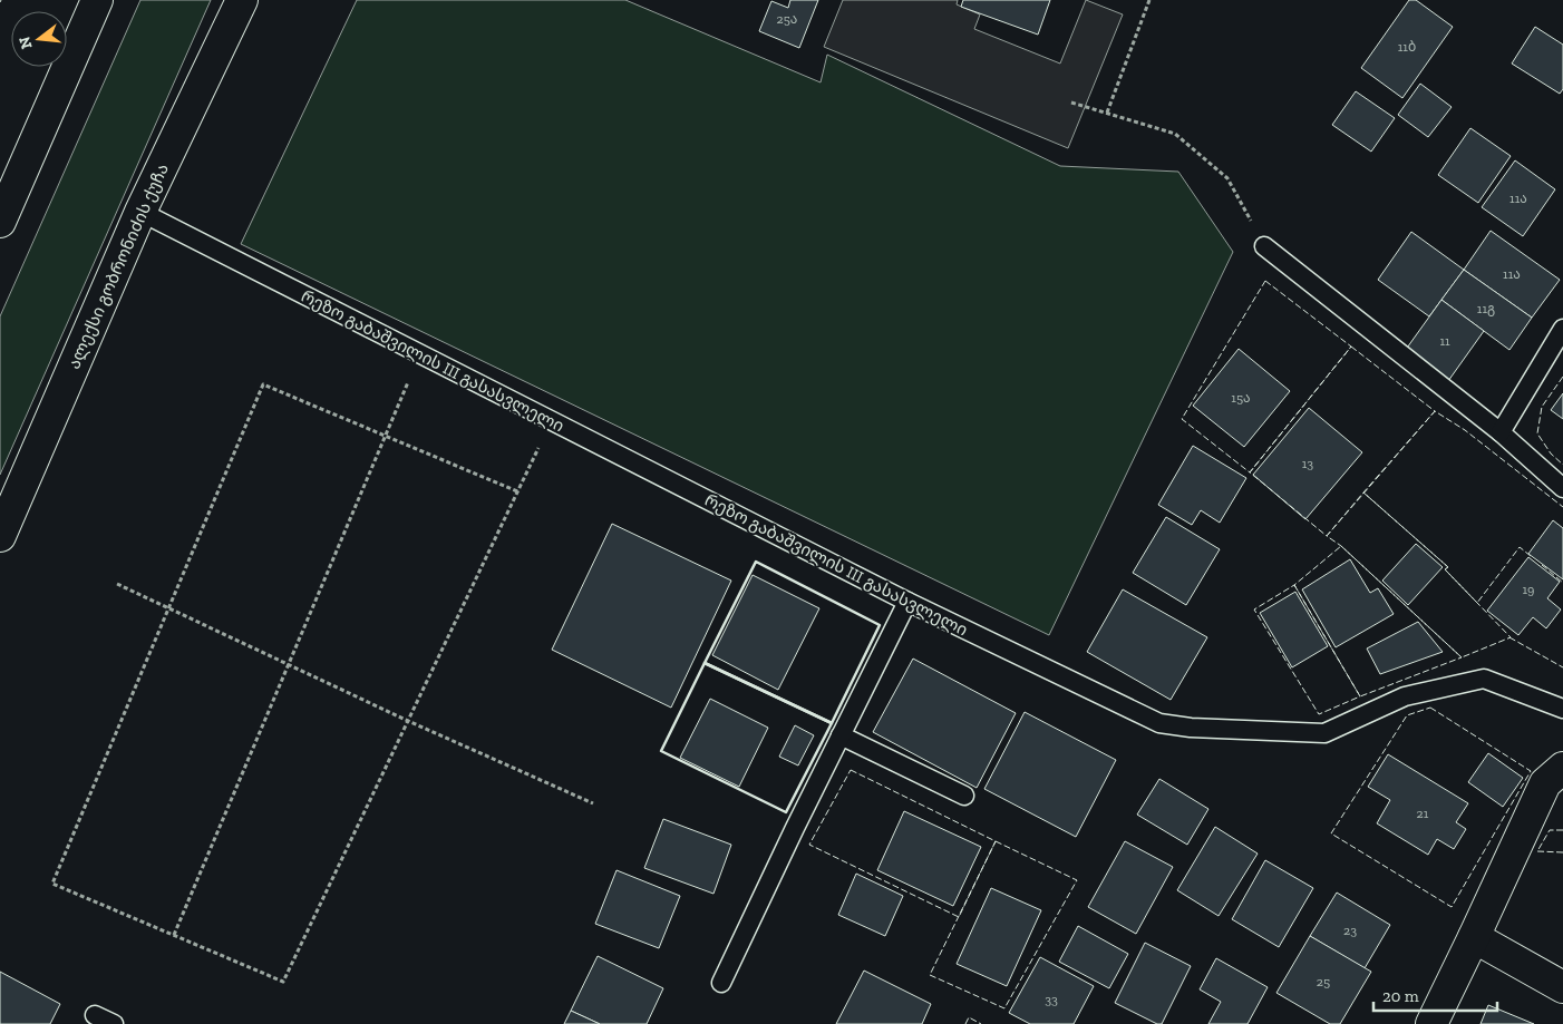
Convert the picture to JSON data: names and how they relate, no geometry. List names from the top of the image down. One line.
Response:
{"streets":{"main road":["ალექსი გობრონიძის ქუჩა"],"lane":["რეზო გაბაშვილის III გასასვლელი"]},"crossings":[["ალექსი გობრონიძის ქუჩა","რეზო გაბაშვილის III გასასვლელი"]],"house_numbers":["25ა","11ბ","11ა","11ა","11გ","11","15ა","13","19","21","23","25","33"],"scale_bar":"20 m","north":"left"}
